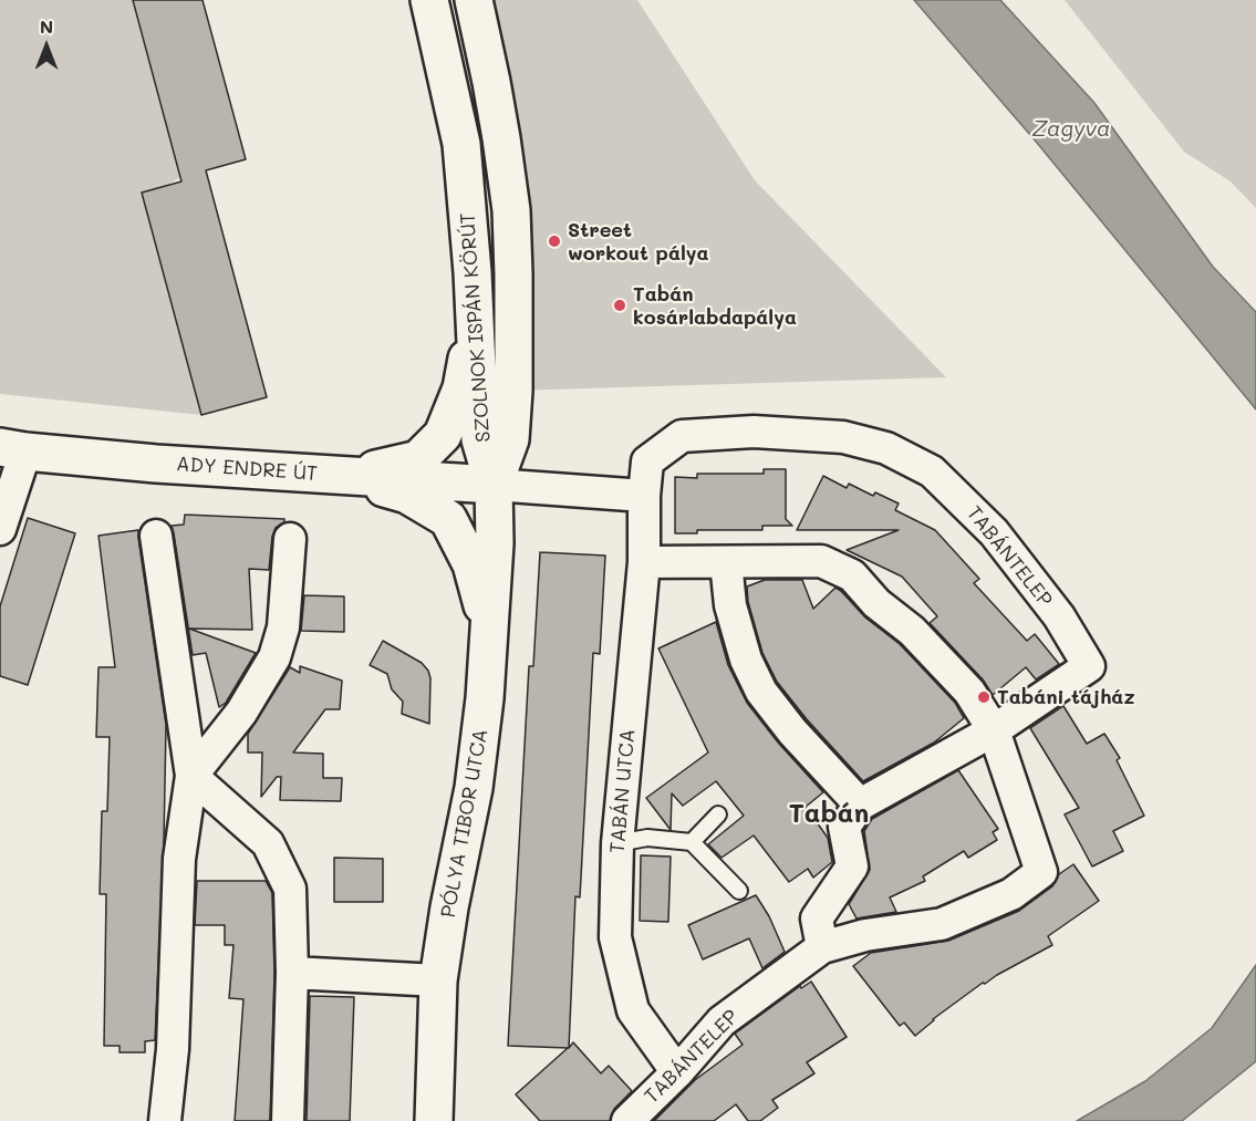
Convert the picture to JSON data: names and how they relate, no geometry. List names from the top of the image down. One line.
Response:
{"streets":{"street":["SZOLNOK ISPÁN KÖRÚT","ADY ENDRE ÚT","TABÁNTELEP","TABÁN UTCA","PÓLYA TIBOR UTCA"]},"crossings":[["SZOLNOK ISPÁN KÖRÚT","ADY ENDRE ÚT"],["SZOLNOK ISPÁN KÖRÚT","PÓLYA TIBOR UTCA"],["ADY ENDRE ÚT","PÓLYA TIBOR UTCA"],["TABÁNTELEP","TABÁN UTCA"]],"districts":["Tabán"],"water":["Zagyva"],"places":["Street workout pálya","Tabán kosárlabdapálya","Tabáni tájház"],"north":"top"}
